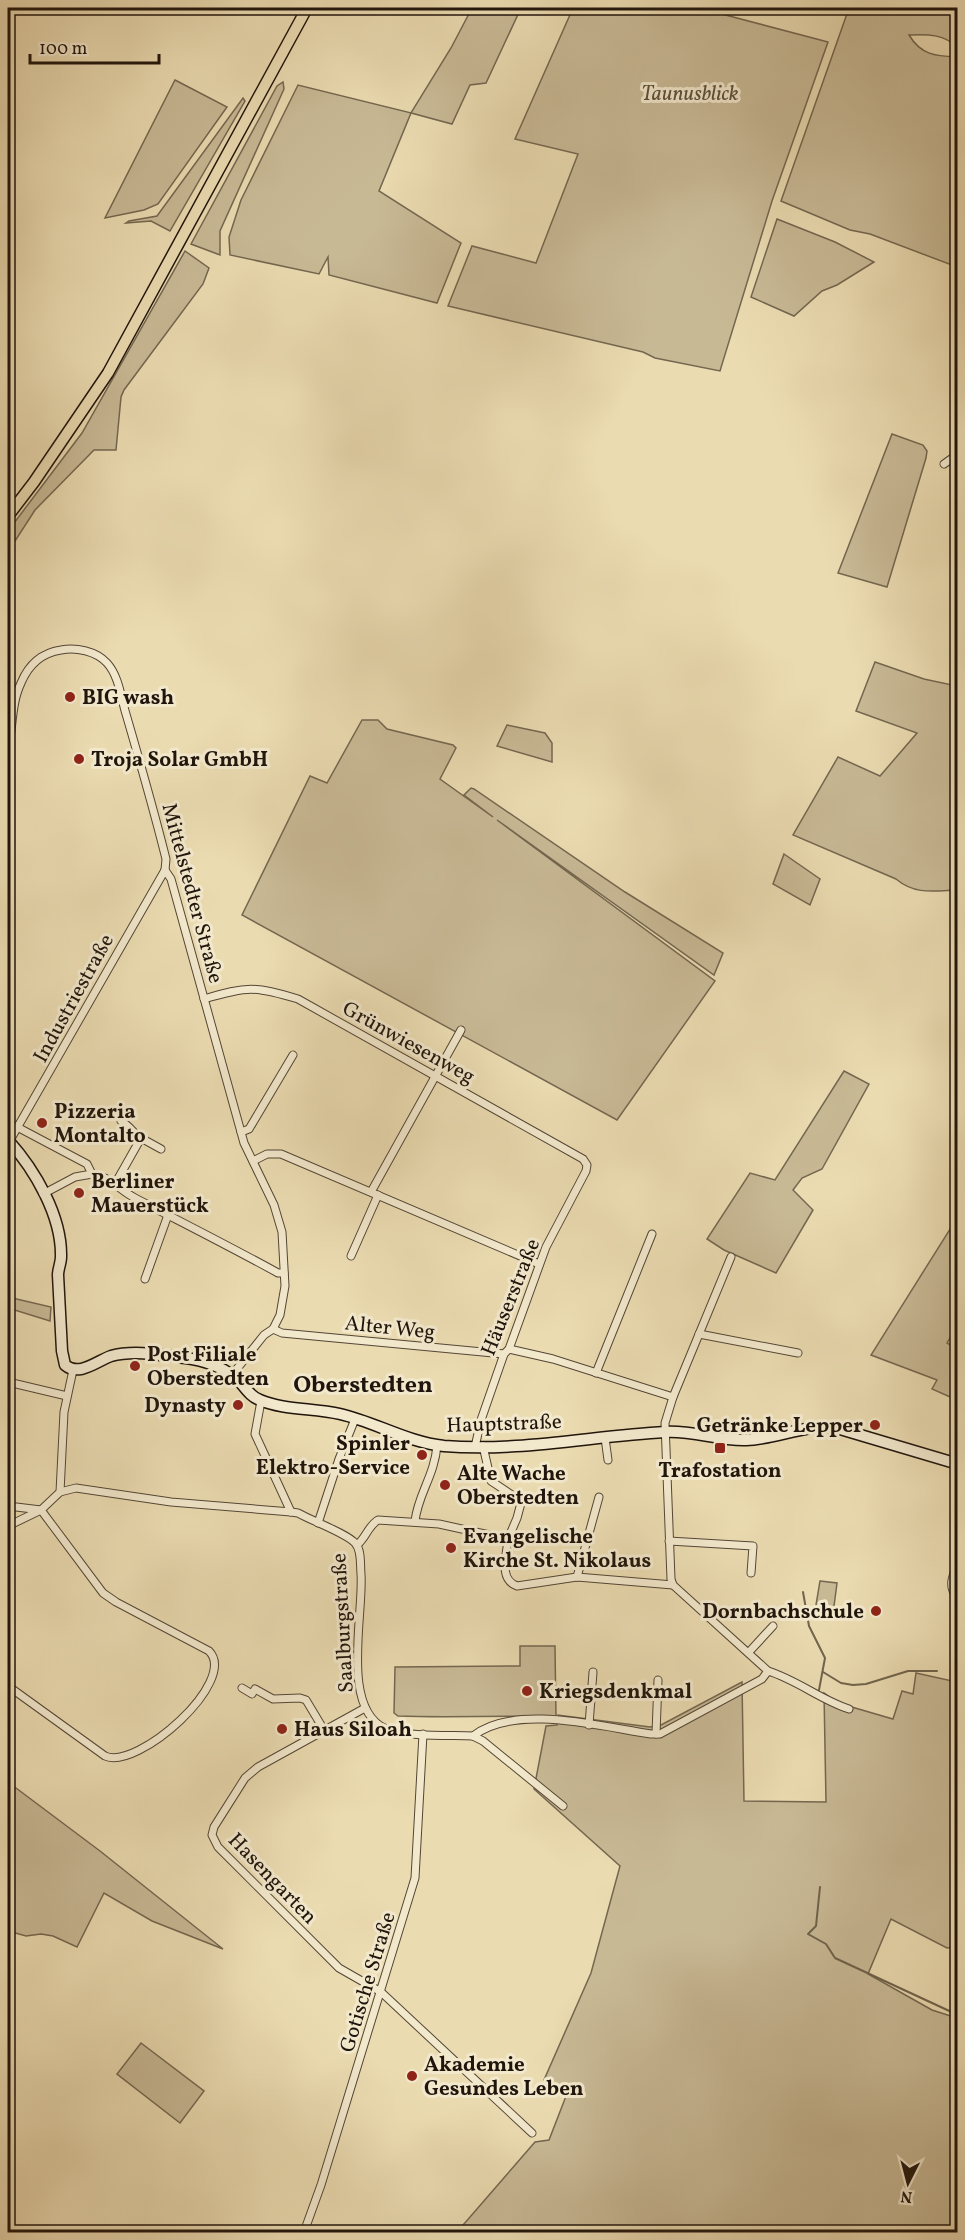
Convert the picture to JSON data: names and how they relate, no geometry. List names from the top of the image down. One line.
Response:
{"streets":{"street":["Mittelstedter Straße","Industriestraße","Grünwiesenweg","Häuserstraße","Alter Weg","Hauptstraße","Saalburgstraße","Hasengarten","Gotische Straße"]},"crossings":[["Mittelstedter Straße","Industriestraße"],["Mittelstedter Straße","Grünwiesenweg"],["Mittelstedter Straße","Alter Weg"],["Mittelstedter Straße","Hauptstraße"],["Grünwiesenweg","Häuserstraße"],["Häuserstraße","Alter Weg"],["Häuserstraße","Hauptstraße"],["Saalburgstraße","Hasengarten"],["Saalburgstraße","Gotische Straße"],["Hasengarten","Gotische Straße"]],"districts":["Oberstedten"],"parks":["Taunusblick"],"places":{"other":["BIG wash","Troja Solar GmbH","Pizzeria Montalto","Berliner Mauerstück","Post Filiale Oberstedten","Dynasty","Getränke Lepper","Spinler Elektro-Service","Alte Wache Oberstedten","Evangelische Kirche St. Nikolaus","Dornbachschule","Kriegsdenkmal","Haus Siloah","Akademie Gesundes Leben"],"transit":["Trafostation"]},"scale_bar":"100 m","north":"bottom"}
